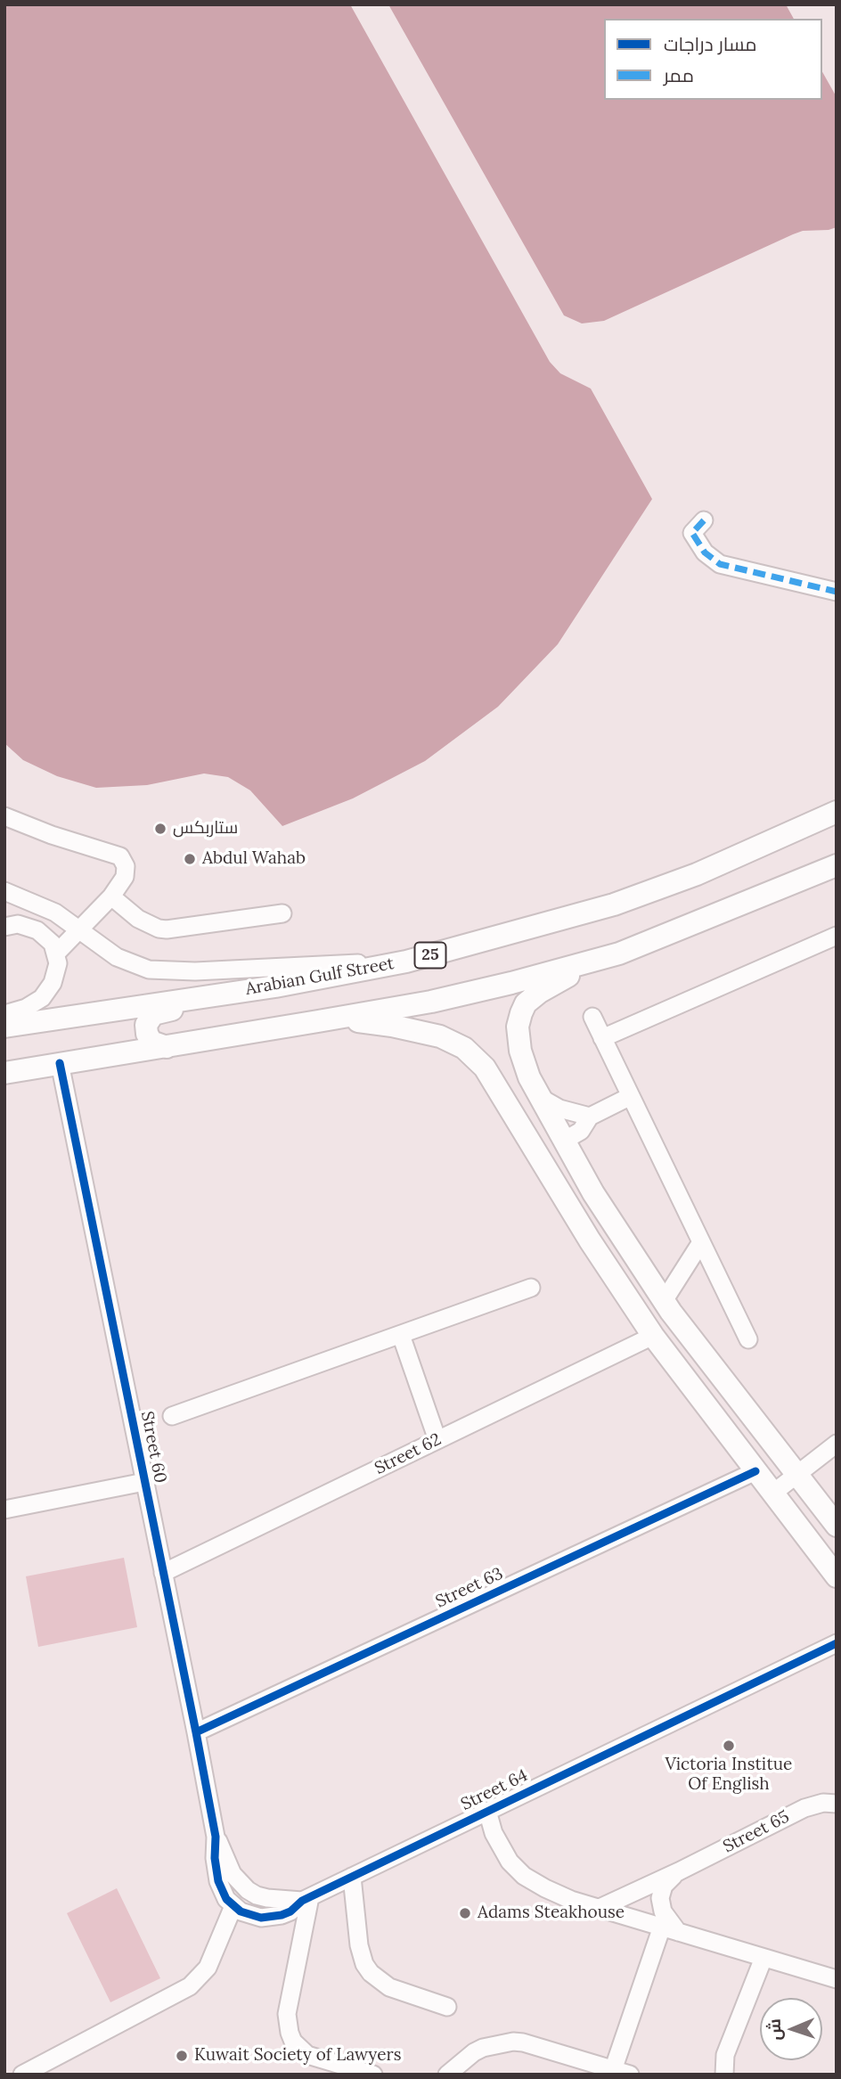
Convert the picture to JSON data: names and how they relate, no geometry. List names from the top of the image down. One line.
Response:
{"streets":{"main road":["25","Arabian Gulf Street"],"street":["Street 60","Street 62","Street 63","Street 64","Street 65"]},"crossings":[["Street 60","Street 62"],["Street 60","Street 63"]],"places":["ستاربكس","Abdul Wahab","Victoria Institue Of English","Adams Steakhouse","Kuwait Society of Lawyers"],"legend":["مسار دراجات","ممر"],"north":"left"}
